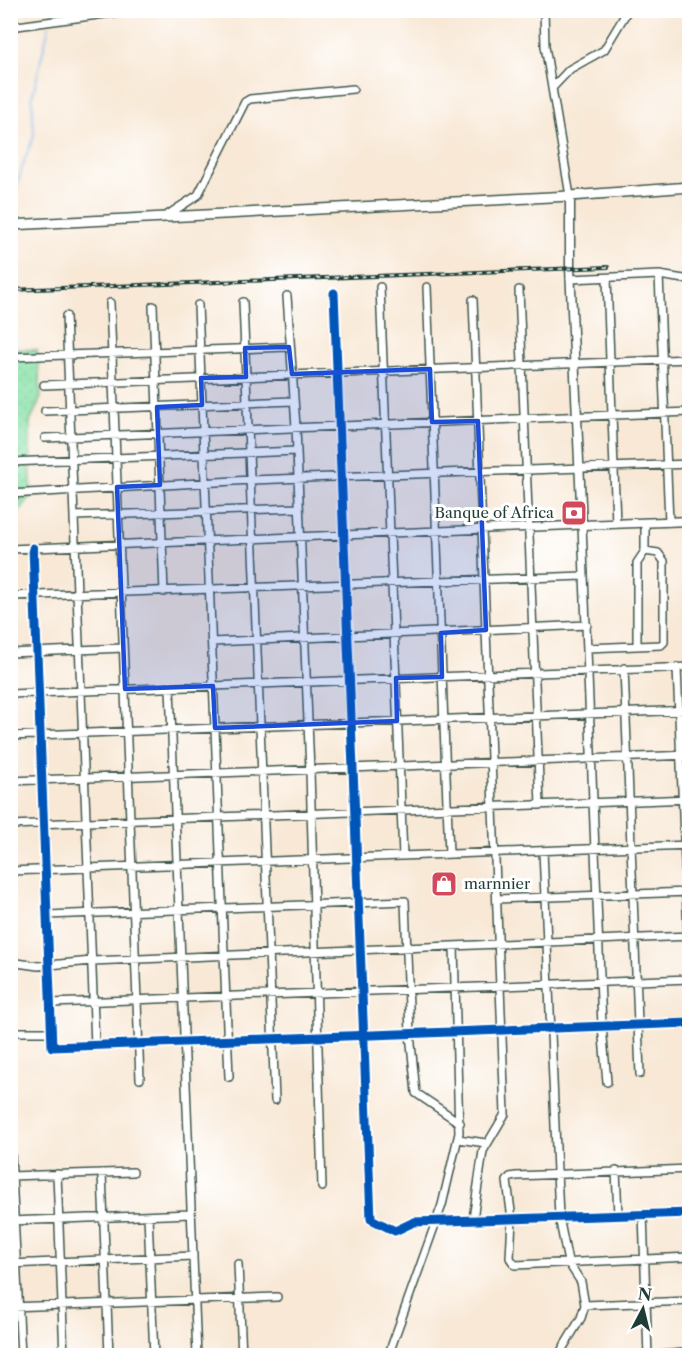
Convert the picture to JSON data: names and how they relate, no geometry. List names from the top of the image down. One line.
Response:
{"places":{"bank":["Banque of Africa"],"shop":["marnnier"]},"north":"top"}
